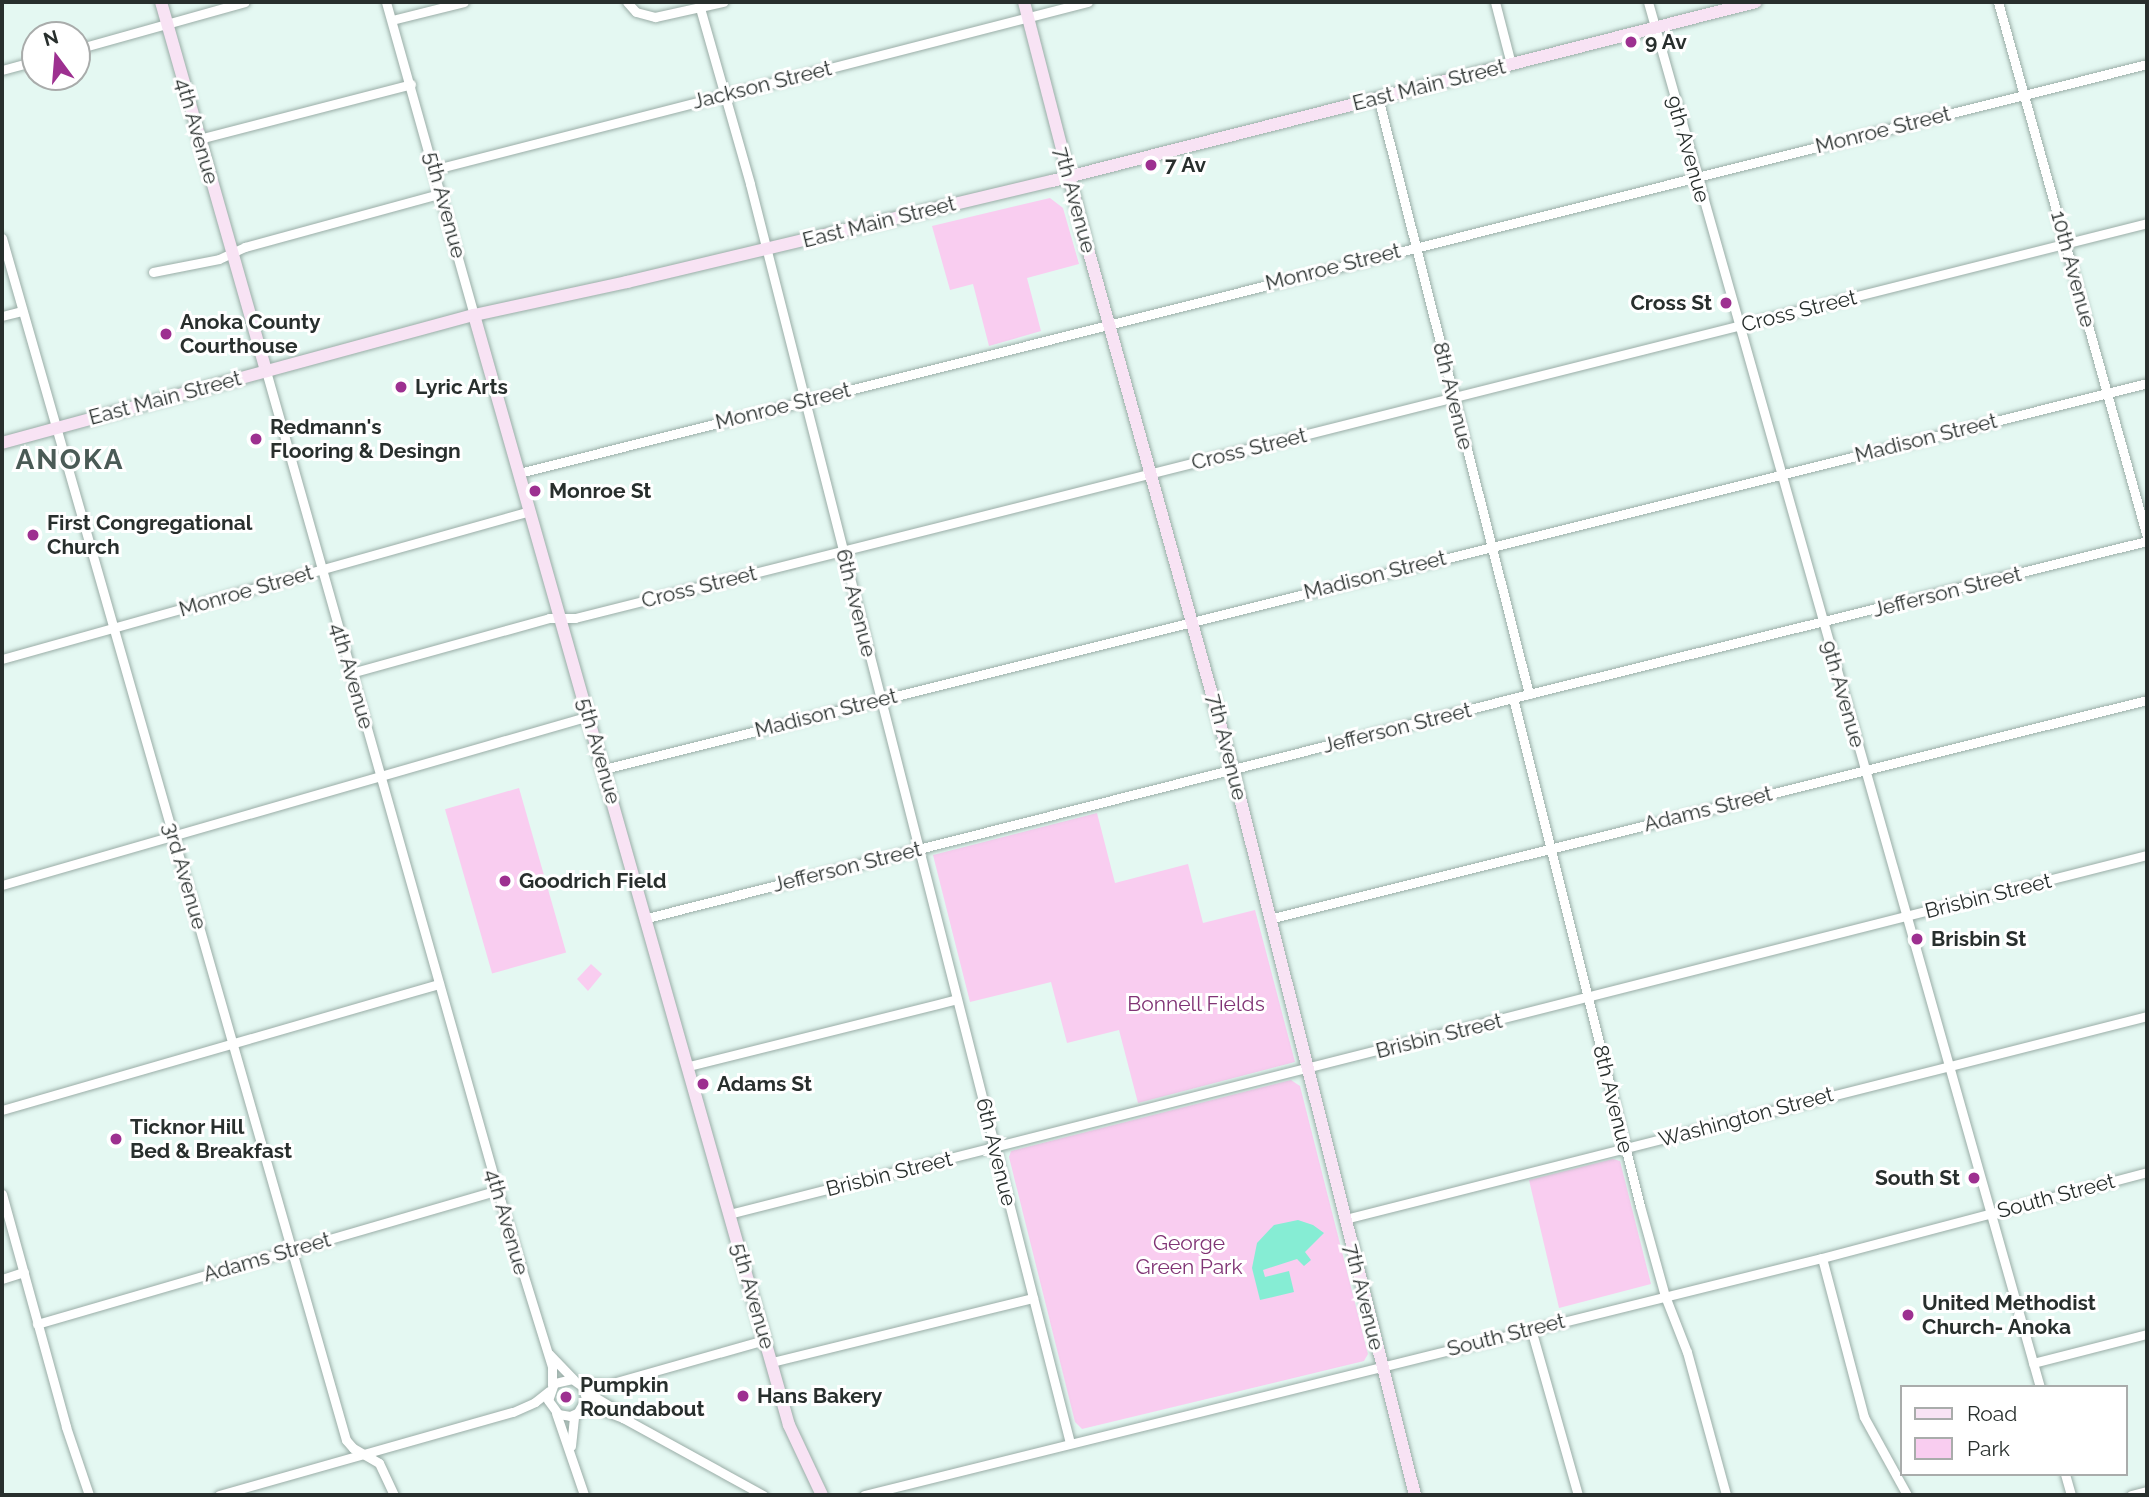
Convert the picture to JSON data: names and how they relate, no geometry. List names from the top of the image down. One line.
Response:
{"streets":{"main road":["East Main Street","4th Avenue","7th Avenue","5th Avenue"],"street":["Jackson Street","Monroe Street","9th Avenue","10th Avenue","Cross Street","8th Avenue","Madison Street","Jefferson Street","6th Avenue","Adams Street","3rd Avenue","Brisbin Street","Washington Street","South Street"]},"crossings":[["Jackson Street","7th Avenue"],["Jackson Street","5th Avenue"],["Jackson Street","6th Avenue"],["East Main Street","4th Avenue"],["East Main Street","9th Avenue"],["East Main Street","7th Avenue"],["East Main Street","5th Avenue"],["East Main Street","8th Avenue"],["East Main Street","6th Avenue"],["East Main Street","3rd Avenue"],["Monroe Street","4th Avenue"],["Monroe Street","9th Avenue"],["Monroe Street","7th Avenue"],["Monroe Street","5th Avenue"],["Monroe Street","10th Avenue"],["Monroe Street","8th Avenue"],["Monroe Street","6th Avenue"],["Monroe Street","3rd Avenue"],["4th Avenue","Cross Street"],["4th Avenue","Adams Street"],["9th Avenue","Cross Street"],["9th Avenue","Madison Street"],["9th Avenue","Jefferson Street"],["9th Avenue","Adams Street"],["9th Avenue","Brisbin Street"],["9th Avenue","Washington Street"],["9th Avenue","South Street"],["7th Avenue","Cross Street"],["7th Avenue","Madison Street"],["7th Avenue","Jefferson Street"],["7th Avenue","Adams Street"],["7th Avenue","Brisbin Street"],["7th Avenue","Washington Street"],["7th Avenue","South Street"],["5th Avenue","Cross Street"],["5th Avenue","Madison Street"],["5th Avenue","Jefferson Street"],["5th Avenue","Brisbin Street"],["10th Avenue","Cross Street"],["10th Avenue","Madison Street"],["10th Avenue","Jefferson Street"],["Cross Street","8th Avenue"],["Cross Street","6th Avenue"],["8th Avenue","Madison Street"],["8th Avenue","Jefferson Street"],["8th Avenue","Adams Street"],["8th Avenue","Brisbin Street"],["8th Avenue","Washington Street"],["8th Avenue","South Street"],["Madison Street","6th Avenue"],["Jefferson Street","6th Avenue"],["6th Avenue","Brisbin Street"],["6th Avenue","South Street"],["Adams Street","3rd Avenue"]],"districts":["ANOKA"],"parks":["Bonnell Fields","George Green Park"],"places":["9 Av","7 Av","Cross St","Anoka County Courthouse","Lyric Arts","Redmann's Flooring & Desingn","Monroe St","First Congregational Church","Goodrich Field","Brisbin St","Adams St","Ticknor Hill Bed & Breakfast","South St","United Methodist Church- Anoka","Hans Bakery","Pumpkin Roundabout"],"legend":["Road","Park"],"north":"top"}
